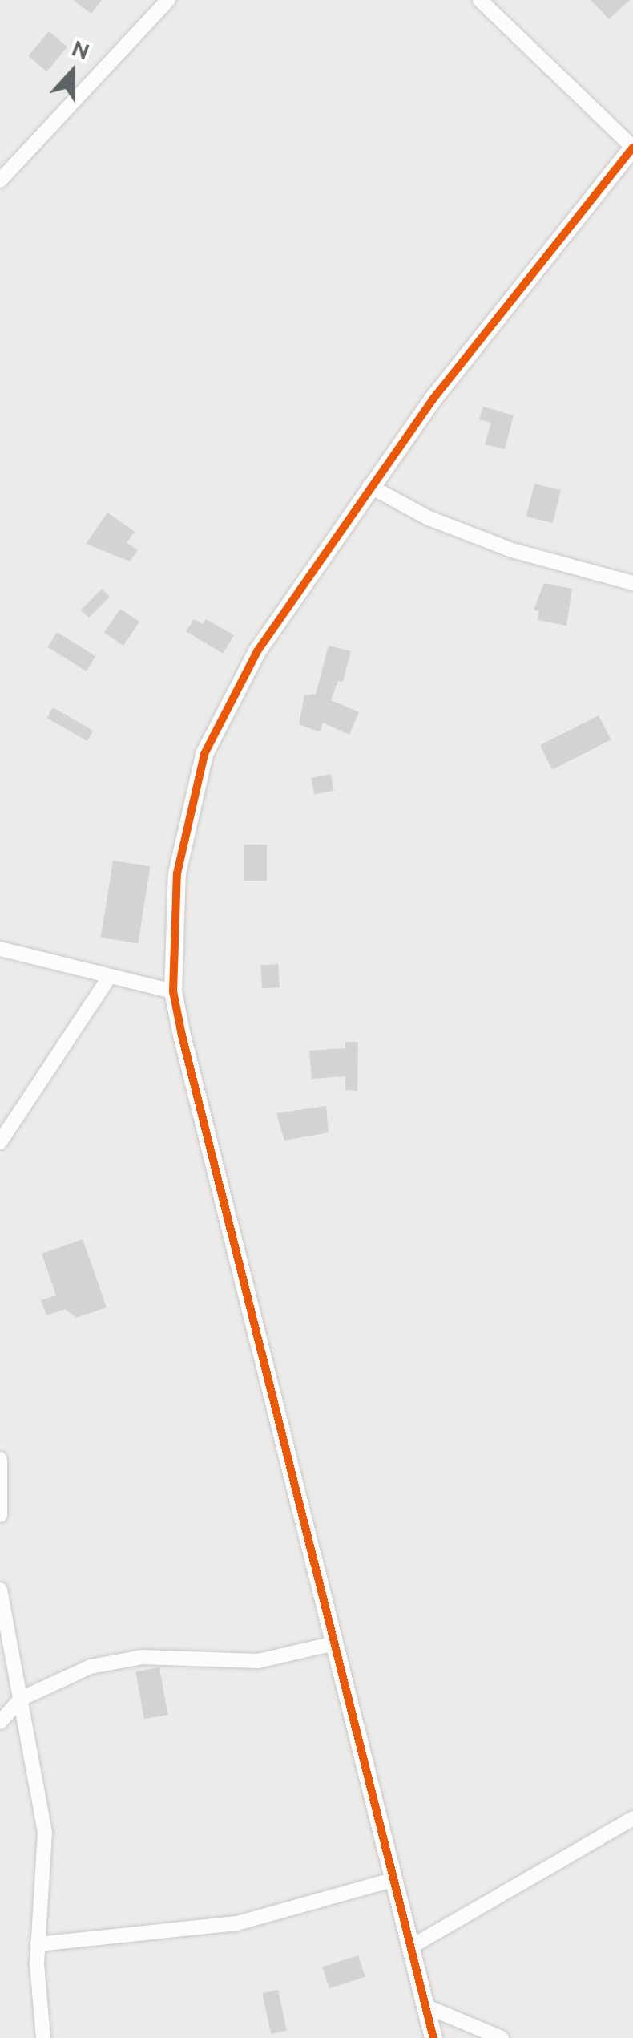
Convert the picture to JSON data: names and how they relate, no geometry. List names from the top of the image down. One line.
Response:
{"north":"top"}
